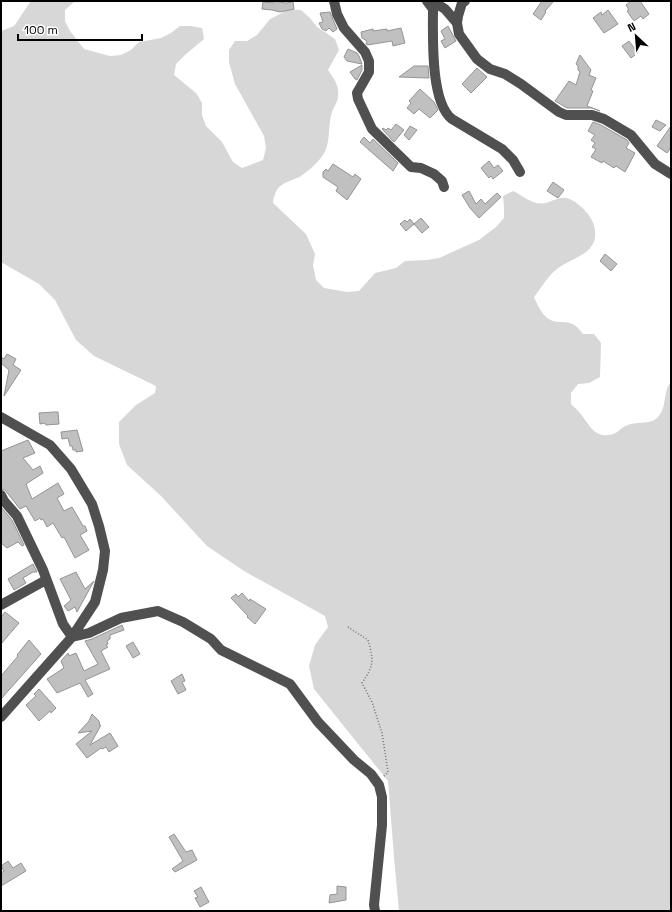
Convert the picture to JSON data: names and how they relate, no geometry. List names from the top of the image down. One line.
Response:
{"scale_bar":"100 m","north":"top left"}
